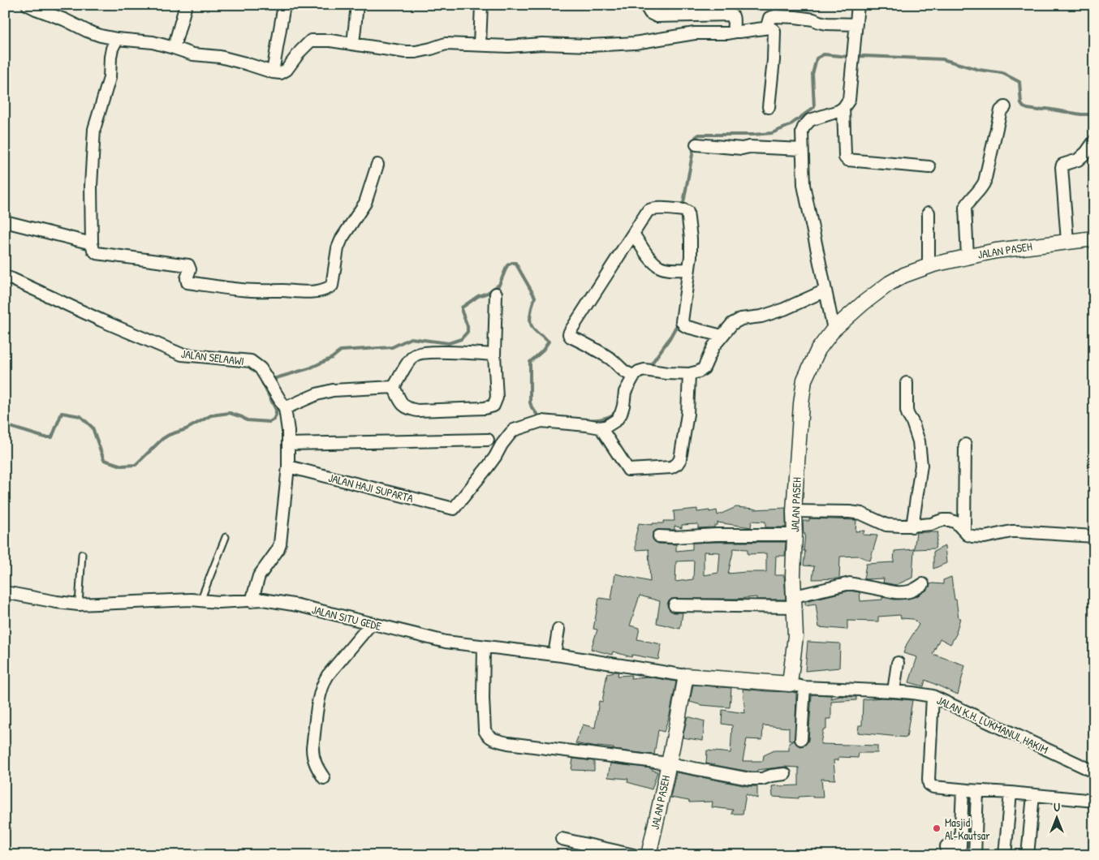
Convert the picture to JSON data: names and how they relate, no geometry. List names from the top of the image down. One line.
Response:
{"streets":{"street":["JALAN PASEH","JALAN SELAAWI","JALAN HAJI SUPARTA","JALAN SITU GEDE","JALAN K.H. LUKMANUL HAKIM"]},"crossings":[["JALAN PASEH","JALAN SITU GEDE"],["JALAN PASEH","JALAN K.H. LUKMANUL HAKIM"]],"places":["Masjid Al-Kautsar"],"north":"top"}
